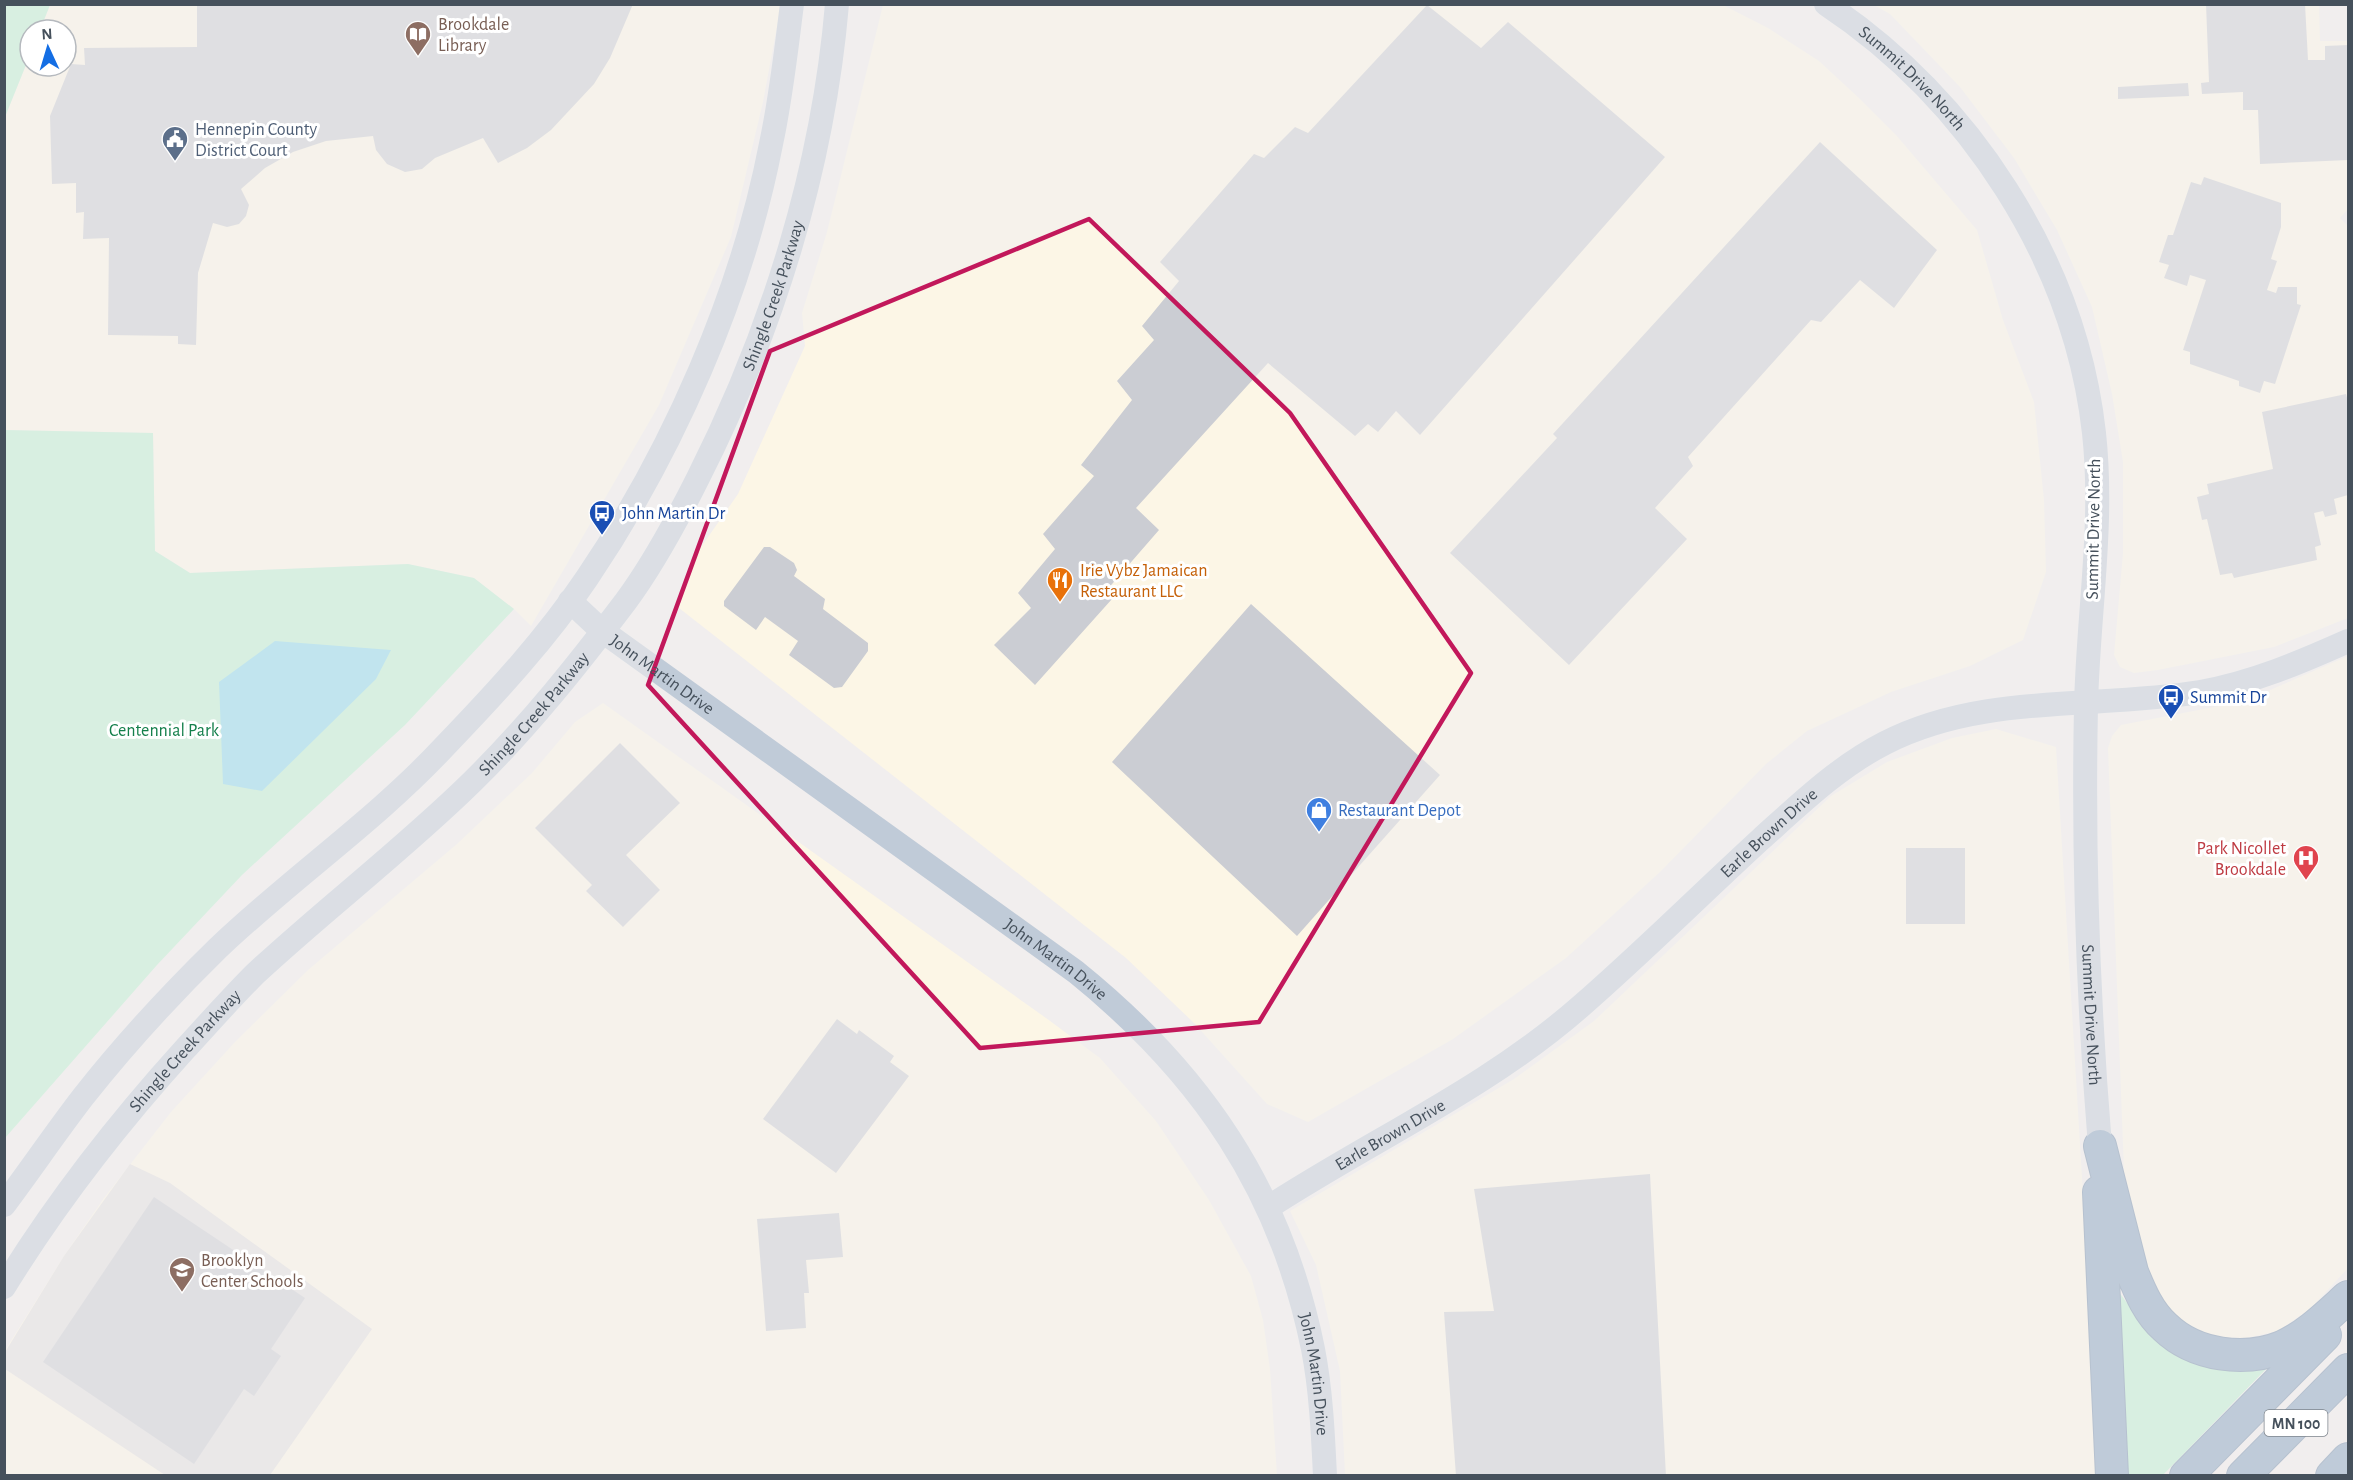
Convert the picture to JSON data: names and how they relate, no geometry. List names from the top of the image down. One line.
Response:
{"streets":{"highway":["MN 100"],"street":["Summit Drive North","Shingle Creek Parkway","John Martin Drive","Earle Brown Drive"]},"crossings":[["Summit Drive North","Earle Brown Drive"],["Shingle Creek Parkway","John Martin Drive"],["John Martin Drive","Earle Brown Drive"]],"parks":["Centennial Park"],"places":{"library":["Brookdale Library"],"public building":["Hennepin County District Court"],"bus stop":["John Martin Dr","Summit Dr"],"restaurant":["Irie Vybz Jamaican Restaurant LLC"],"shop":["Restaurant Depot"],"hospital":["Park Nicollet Brookdale"],"school or university":["Brooklyn Center Schools"]},"north":"top"}
